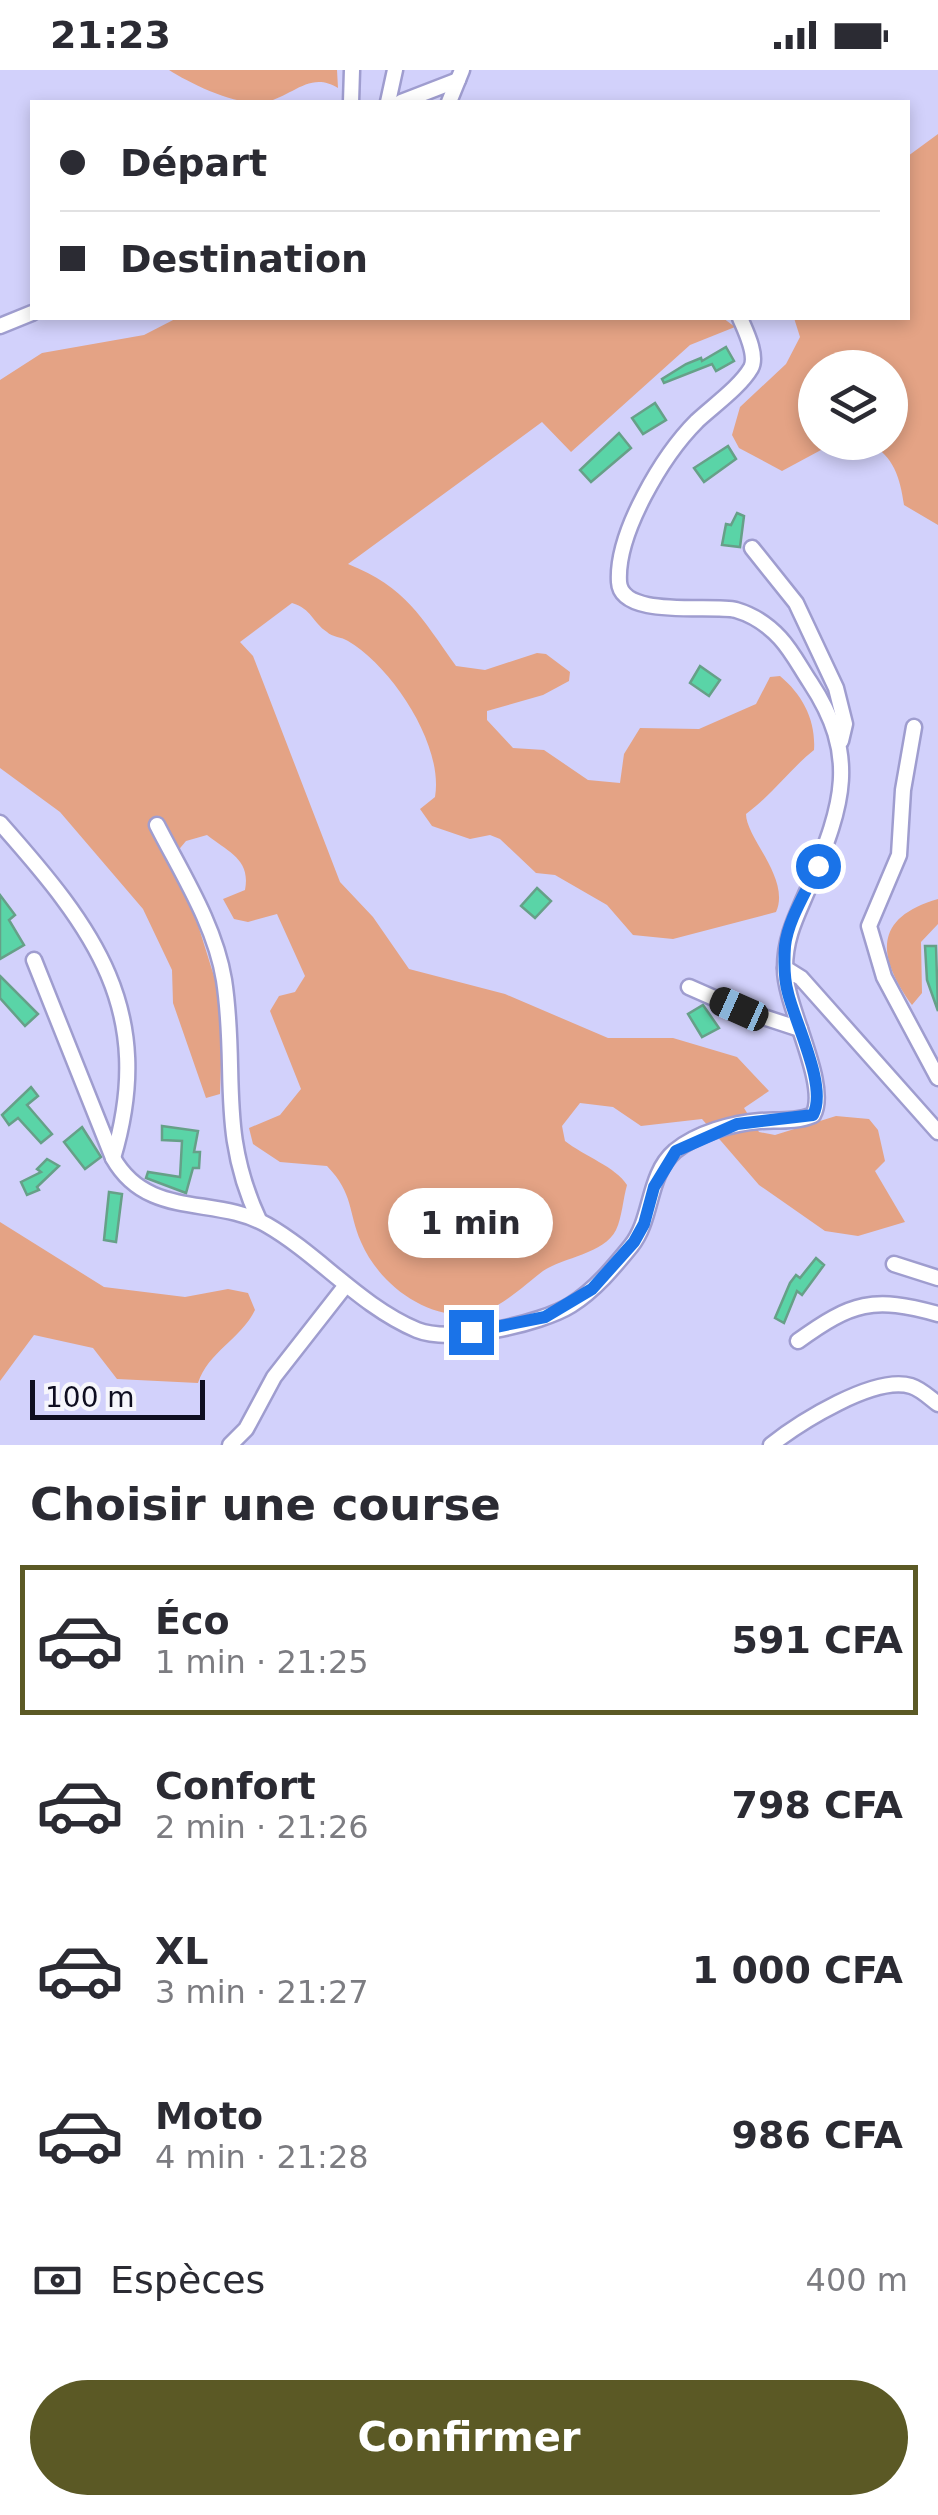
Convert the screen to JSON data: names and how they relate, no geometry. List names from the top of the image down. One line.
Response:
{"scale_bar":"100 m","page":{"status":"21:23","banner":["Départ","Destination"],"bubble":"1 min","scale":"100 m","heading":"Choisir une course","list":[{"name":"Éco","note":"1 min · 21:25","value":"591 CFA"},{"name":"Confort","note":"2 min · 21:26","value":"798 CFA"},{"name":"XL","note":"3 min · 21:27","value":"1 000 CFA"},{"name":"Moto","note":"4 min · 21:28","value":"986 CFA"}],"pay":["Espèces","400 m"],"buttons":"Confirmer"}}
